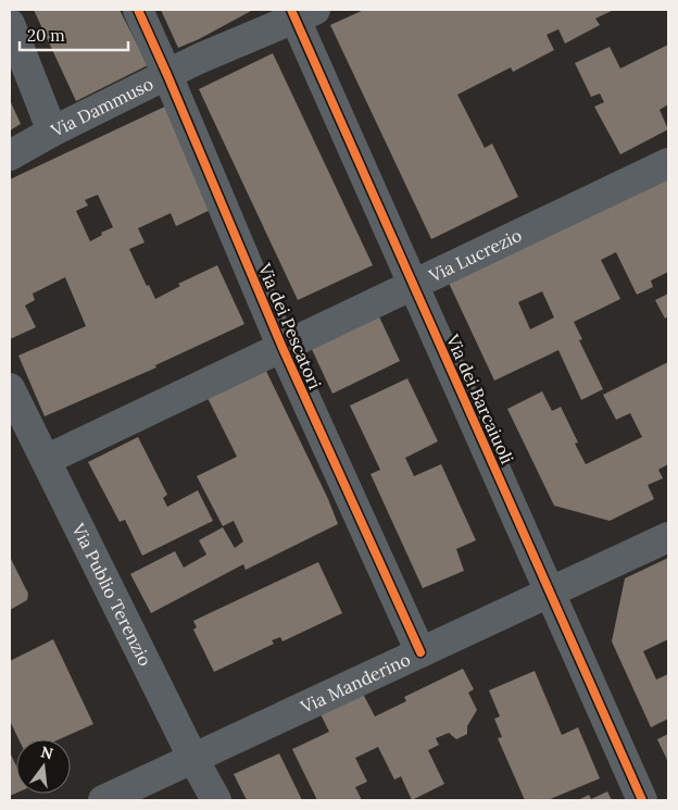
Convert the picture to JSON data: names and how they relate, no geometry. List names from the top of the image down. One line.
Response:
{"streets":{"street":["Via Dammuso","Via Lucrezio","Via dei Pescatori","Via dei Barcaiuoli","Via Publio Terenzio","Via Manderino"]},"crossings":[["Via Dammuso","Via dei Pescatori"],["Via Dammuso","Via dei Barcaiuoli"],["Via Lucrezio","Via dei Pescatori"],["Via Lucrezio","Via dei Barcaiuoli"],["Via Lucrezio","Via Publio Terenzio"],["Via dei Pescatori","Via Manderino"],["Via dei Barcaiuoli","Via Manderino"],["Via Publio Terenzio","Via Manderino"]],"scale_bar":"20 m","north":"top"}
